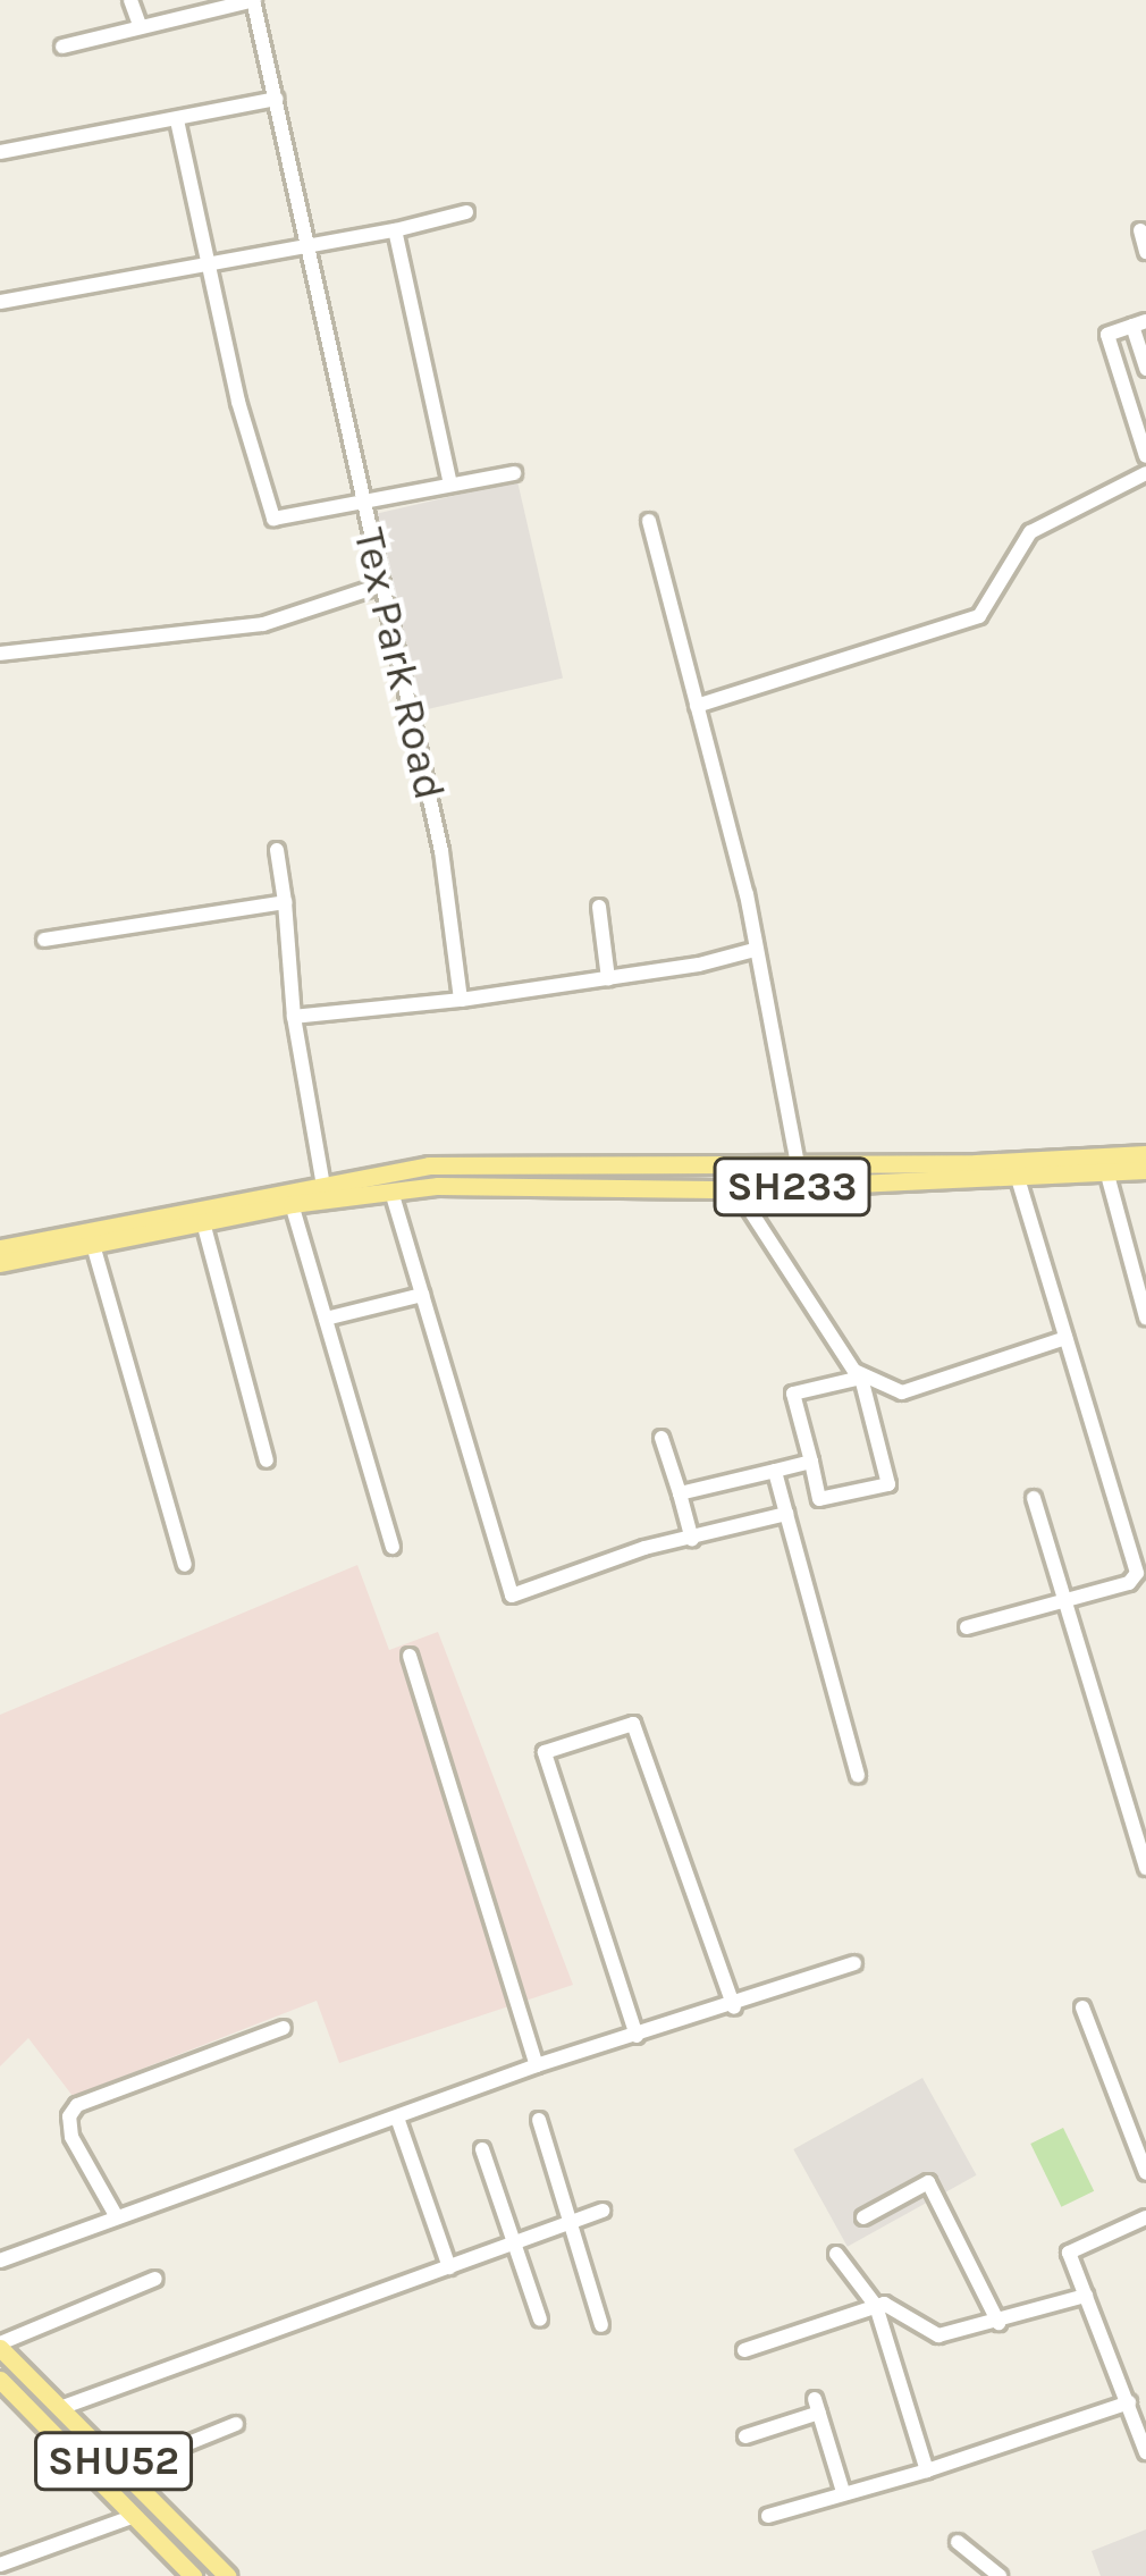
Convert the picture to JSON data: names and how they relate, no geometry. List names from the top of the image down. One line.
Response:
{"streets":{"main road":["SH233","SHU52"],"street":["Tex Park Road"]}}
